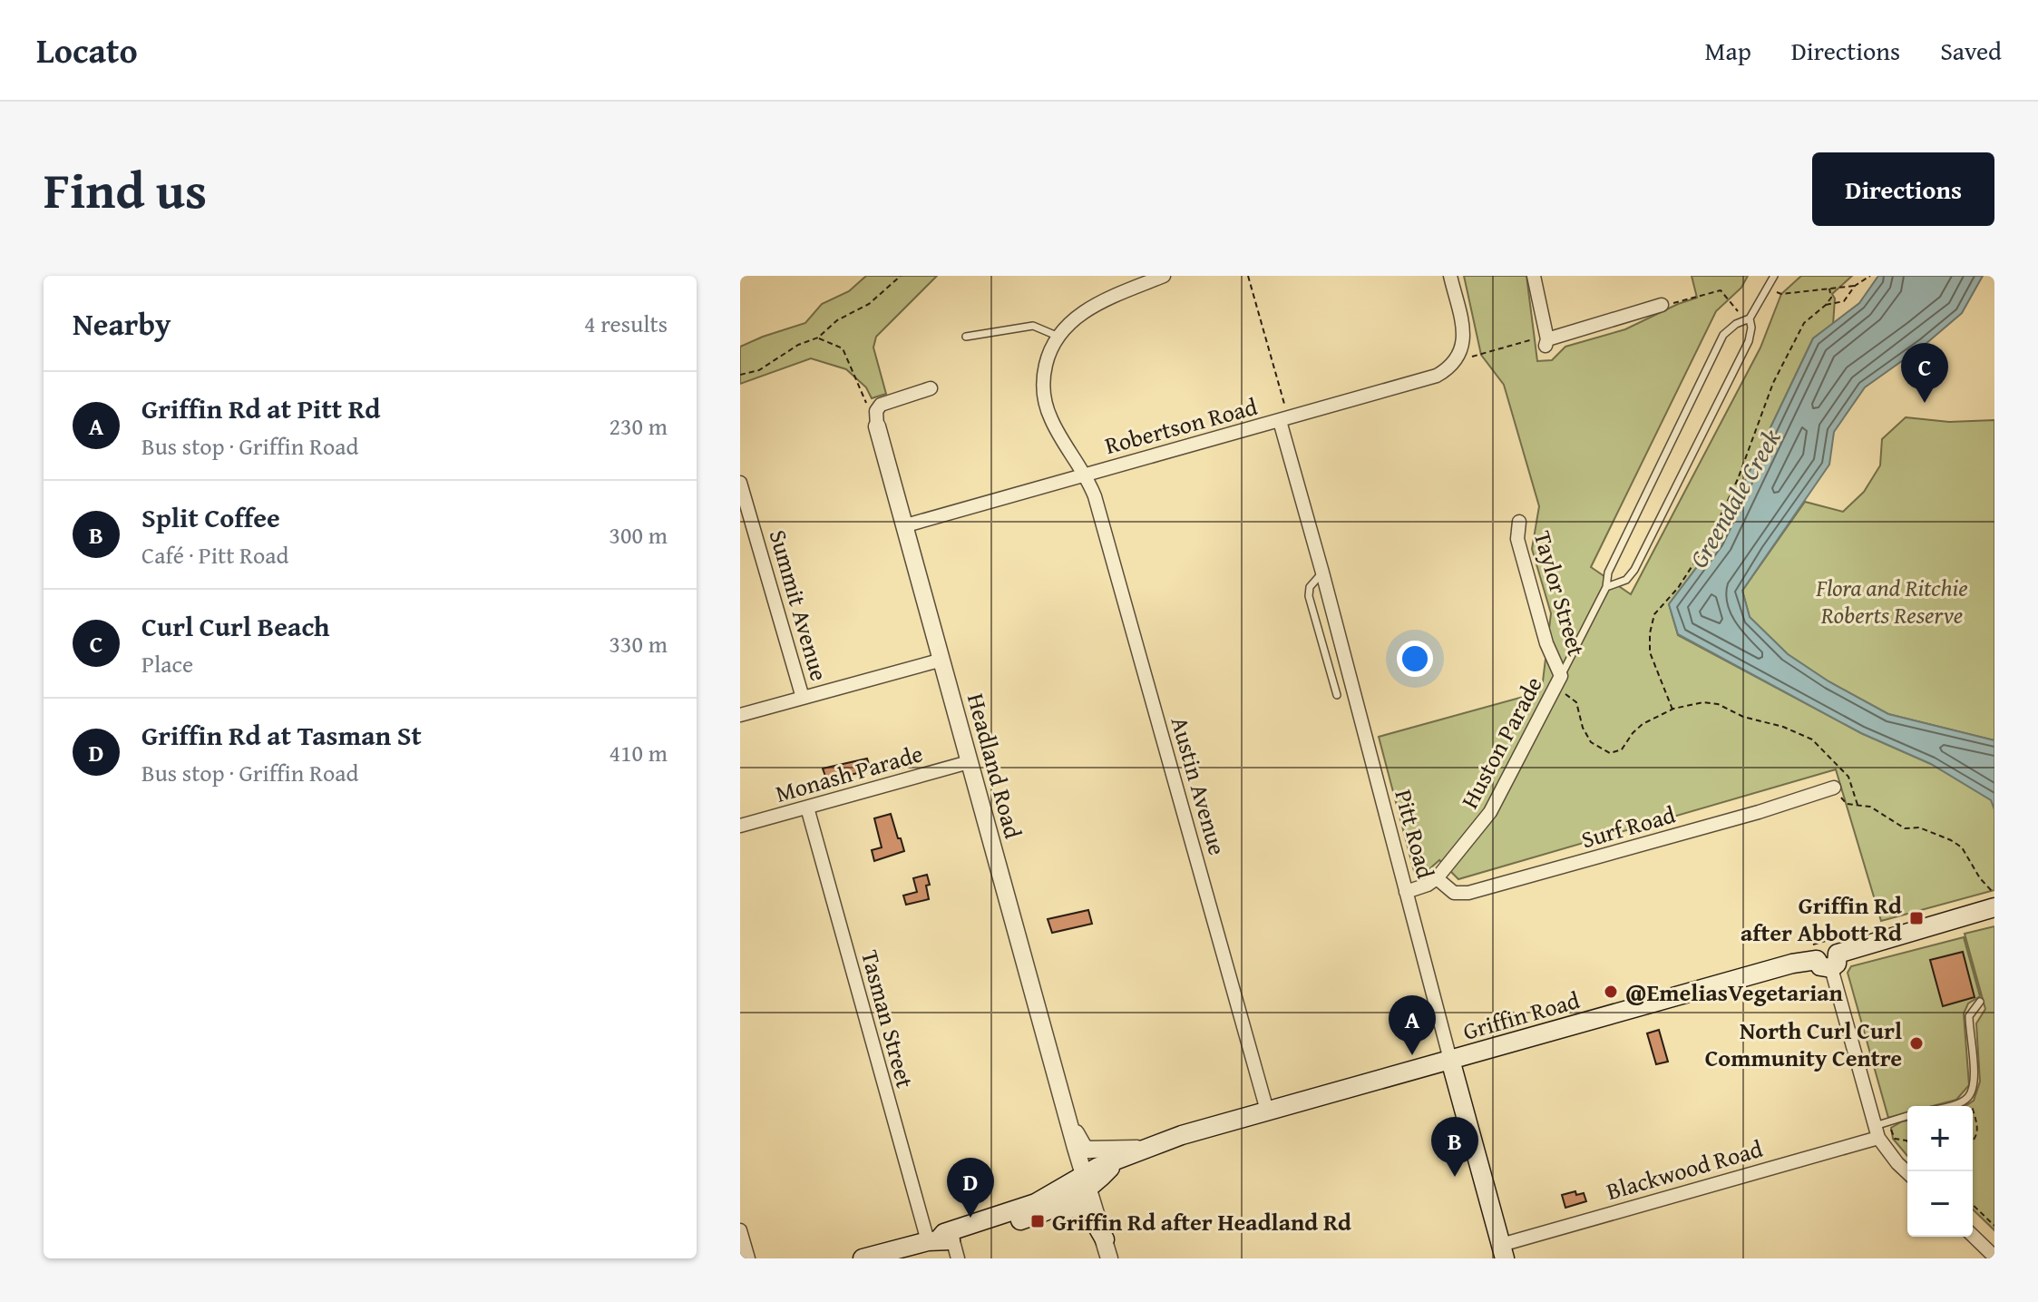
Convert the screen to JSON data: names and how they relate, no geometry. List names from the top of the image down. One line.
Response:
{"streets":{"main road":["Pitt Road","Griffin Road"],"street":["Robertson Road","Taylor Street","Summit Avenue","Huston Parade","Headland Road","Monash Parade","Austin Avenue","Surf Road","Tasman Street","Blackwood Road"]},"crossings":[["Robertson Road","Headland Road"],["Robertson Road","Austin Avenue"],["Robertson Road","Pitt Road"],["Taylor Street","Huston Parade"],["Huston Parade","Surf Road"],["Huston Parade","Pitt Road"],["Headland Road","Monash Parade"],["Headland Road","Griffin Road"],["Monash Parade","Tasman Street"],["Austin Avenue","Griffin Road"],["Pitt Road","Griffin Road"],["Pitt Road","Blackwood Road"],["Griffin Road","Tasman Street"]],"water":["Greendale Creek"],"parks":["Flora and Ritchie Roberts Reserve"],"places":{"transit":["Griffin Rd after Abbott Rd","Griffin Rd after Headland Rd"],"other":["@EmeliasVegetarian","North Curl Curl Community Centre"]},"page":{"header":"Locato","nav":["Map","Directions","Saved"],"title":"Find us","buttons":"Directions","heading":["Nearby","4 results"],"pins":["C","A","B","D"],"list":[{"mark":"A","name":"Griffin Rd at Pitt Rd","note":"Bus stop · Griffin Road","value":"230 m"},{"mark":"B","name":"Split Coffee","note":"Café · Pitt Road","value":"300 m"},{"mark":"C","name":"Curl Curl Beach","note":"Place","value":"330 m"},{"mark":"D","name":"Griffin Rd at Tasman St","note":"Bus stop · Griffin Road","value":"410 m"}],"map_buttons":["+","−"]}}
